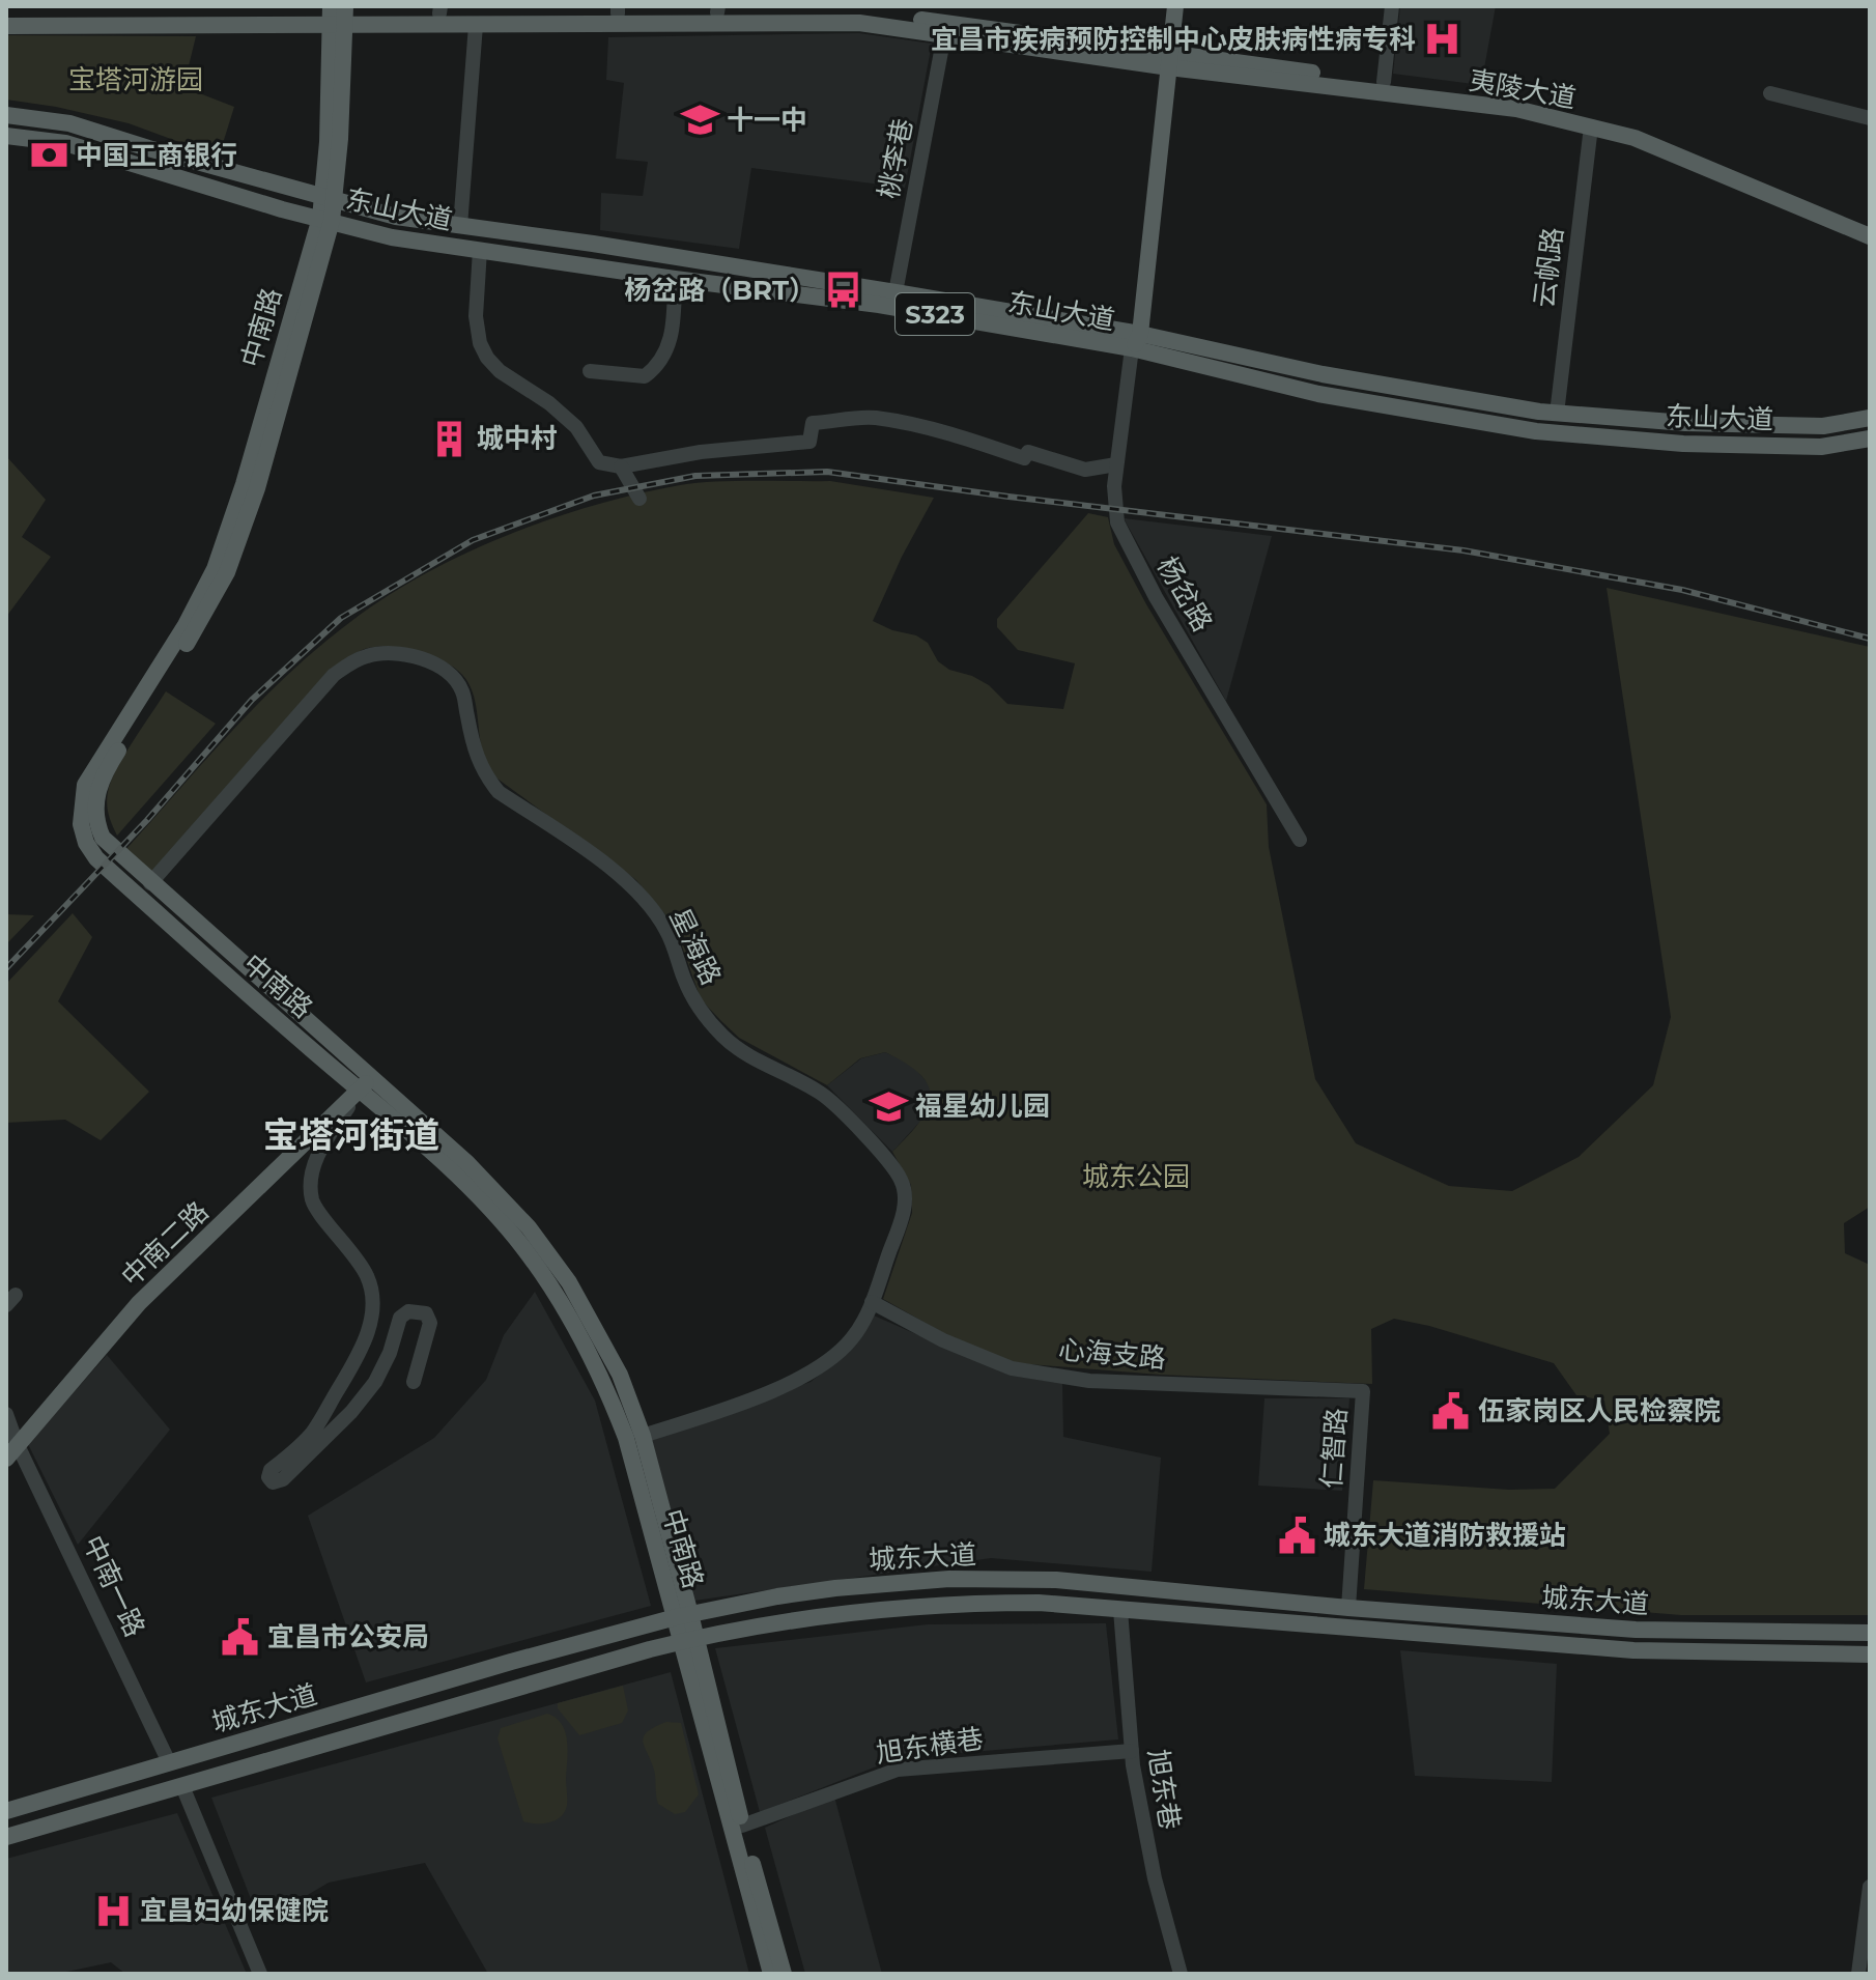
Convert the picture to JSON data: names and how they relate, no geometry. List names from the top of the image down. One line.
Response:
{"streets":{"main road":["夷陵大道","东山大道","S323","中南路","杨岔路","中南二路","城东大道"],"street":["桃李巷","云帆路","星海路","心海支路","仁智路","中南一路","旭东横巷","旭东巷"]},"crossings":[["夷陵大道","桃李巷"],["夷陵大道","云帆路"],["夷陵大道","中南路"],["夷陵大道","杨岔路"],["桃李巷","东山大道"],["东山大道","云帆路"],["东山大道","中南路"],["东山大道","杨岔路"],["中南路","星海路"],["中南路","中南二路"],["中南路","城东大道"],["中南路","旭东横巷"],["星海路","心海支路"],["中南二路","中南一路"],["心海支路","仁智路"],["仁智路","城东大道"],["城东大道","中南一路"],["城东大道","旭东巷"],["旭东横巷","旭东巷"]],"districts":["宝塔河街道"],"parks":["宝塔河游园","城东公园"],"places":{"hospital":["宜昌市疾病预防控制中心皮肤病性病专科","宜昌妇幼保健院"],"school or university":["十一中","福星幼儿园"],"bank":["中国工商银行"],"bus stop":["杨岔路（BRT）"],"building":["城中村"],"public building":["伍家岗区人民检察院","城东大道消防救援站","宜昌市公安局"]}}
